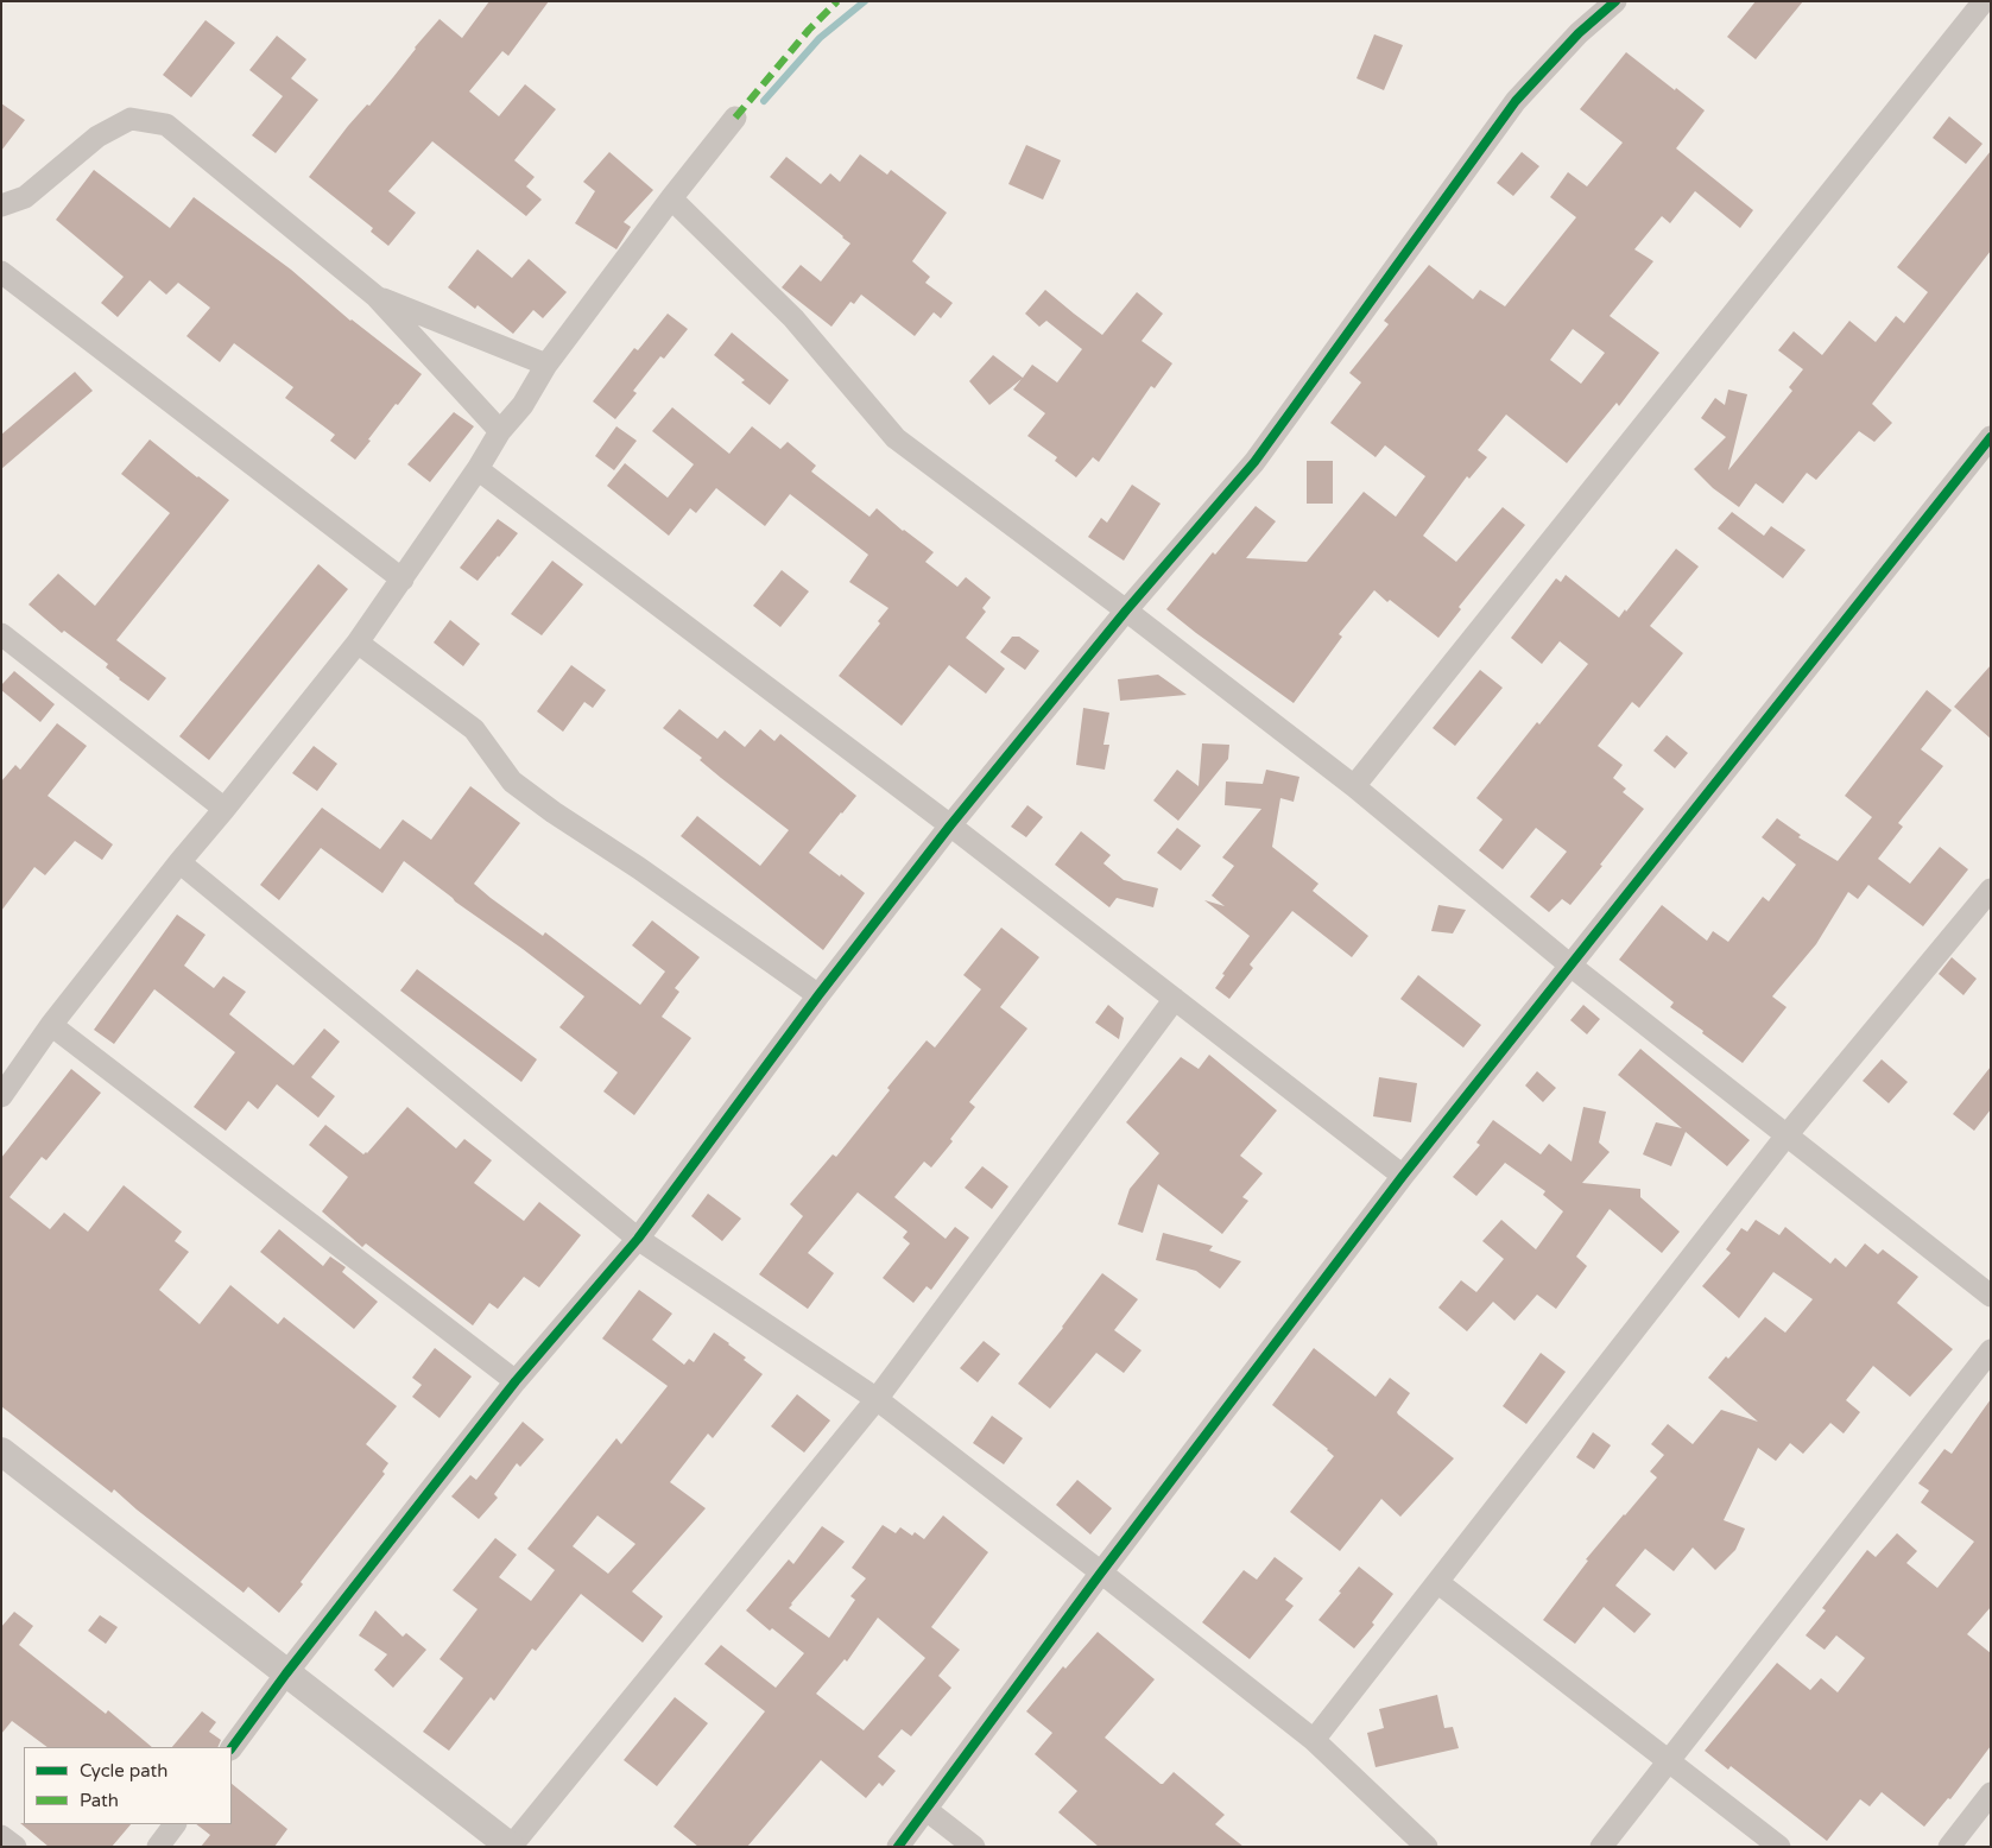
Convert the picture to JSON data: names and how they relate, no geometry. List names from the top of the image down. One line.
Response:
{"legend":["Cycle path","Path"]}
